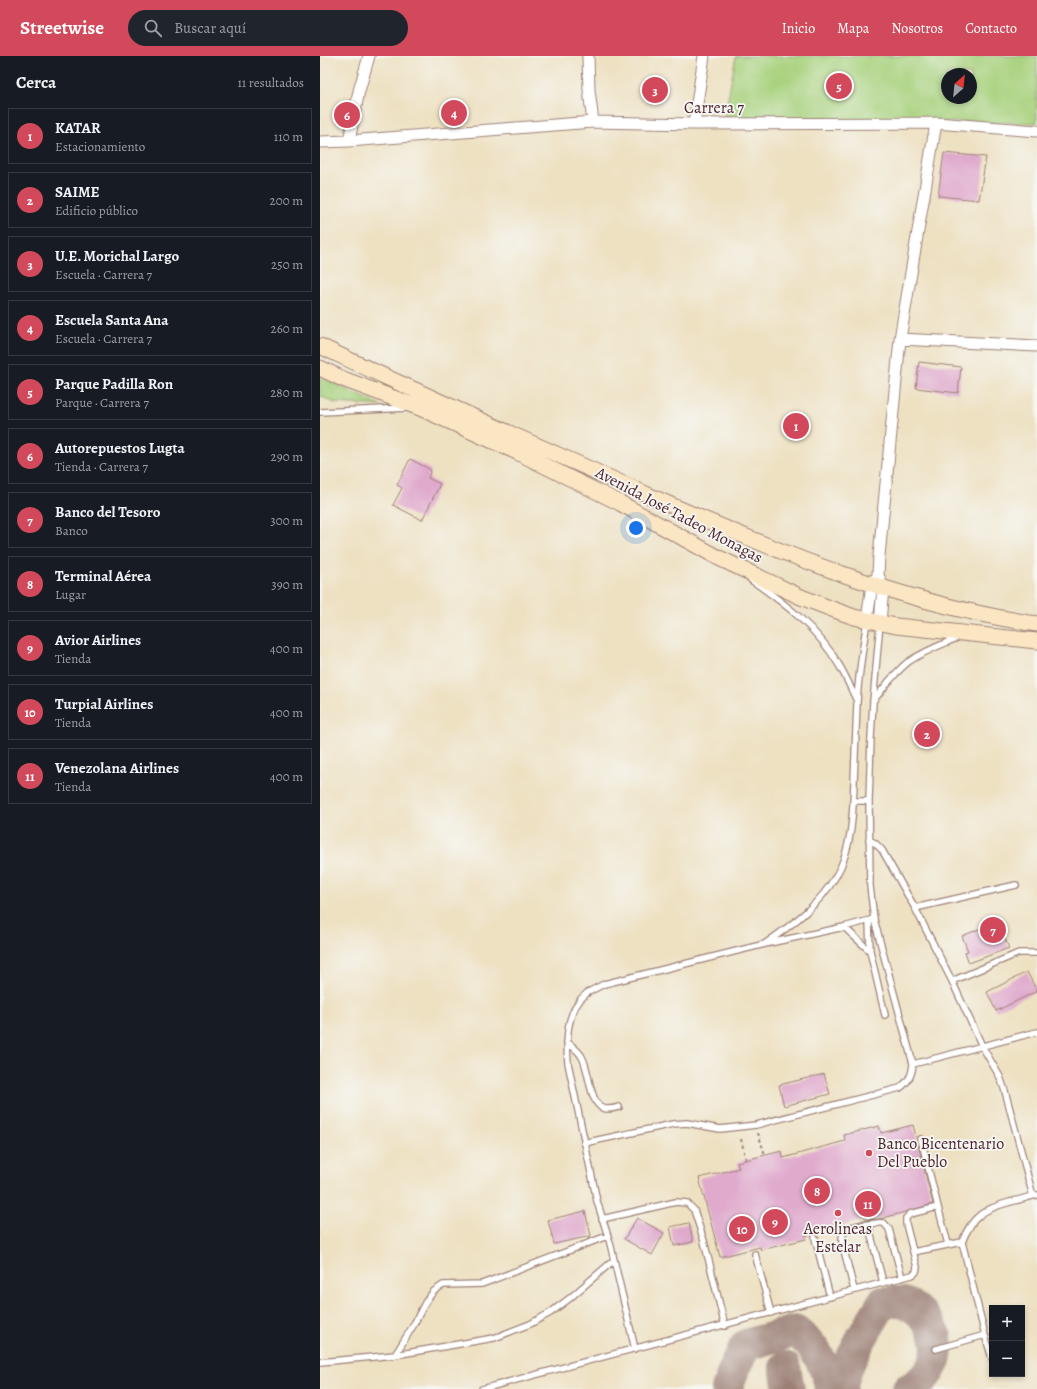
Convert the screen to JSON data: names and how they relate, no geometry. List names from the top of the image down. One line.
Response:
{"streets":{"main road":["Avenida José Tadeo Monagas"],"street":["Carrera 7"]},"places":["Banco Bicentenario Del Pueblo","Aerolineas Estelar"],"north":"top right","page":{"header":"Streetwise","search":"Buscar aquí","nav":["Inicio","Mapa","Nosotros","Contacto"],"heading":["Cerca","11 resultados"],"pins":["5","3","4","6","1","2","7","8","11","9","10"],"list":[{"mark":"1","name":"KATAR","note":"Estacionamiento","value":"110 m"},{"mark":"2","name":"SAIME","note":"Edificio público","value":"200 m"},{"mark":"3","name":"U.E. Morichal Largo","note":"Escuela · Carrera 7","value":"250 m"},{"mark":"4","name":"Escuela Santa Ana","note":"Escuela · Carrera 7","value":"260 m"},{"mark":"5","name":"Parque Padilla Ron","note":"Parque · Carrera 7","value":"280 m"},{"mark":"6","name":"Autorepuestos Lugta","note":"Tienda · Carrera 7","value":"290 m"},{"mark":"7","name":"Banco del Tesoro","note":"Banco","value":"300 m"},{"mark":"8","name":"Terminal Aérea","note":"Lugar","value":"390 m"},{"mark":"9","name":"Avior Airlines","note":"Tienda","value":"400 m"},{"mark":"10","name":"Turpial Airlines","note":"Tienda","value":"400 m"},{"mark":"11","name":"Venezolana Airlines","note":"Tienda","value":"400 m"}],"map_buttons":["+","−"]}}
